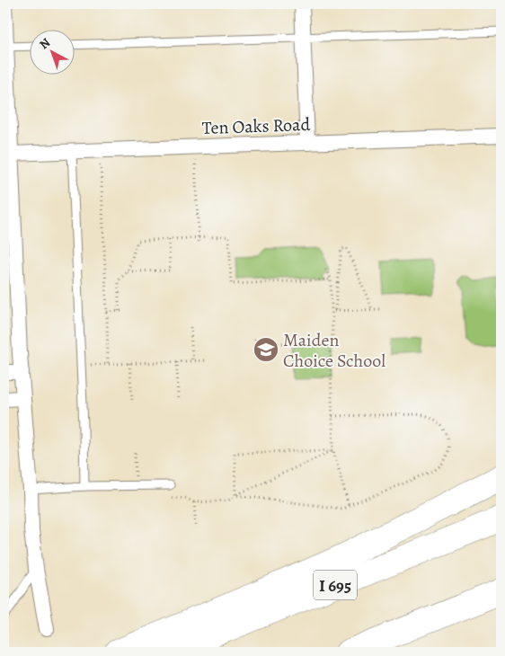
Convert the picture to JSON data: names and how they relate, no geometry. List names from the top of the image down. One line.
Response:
{"streets":{"highway":["I 695"],"street":["Ten Oaks Road"]},"places":{"school or university":["Maiden Choice School"]},"north":"top left"}
